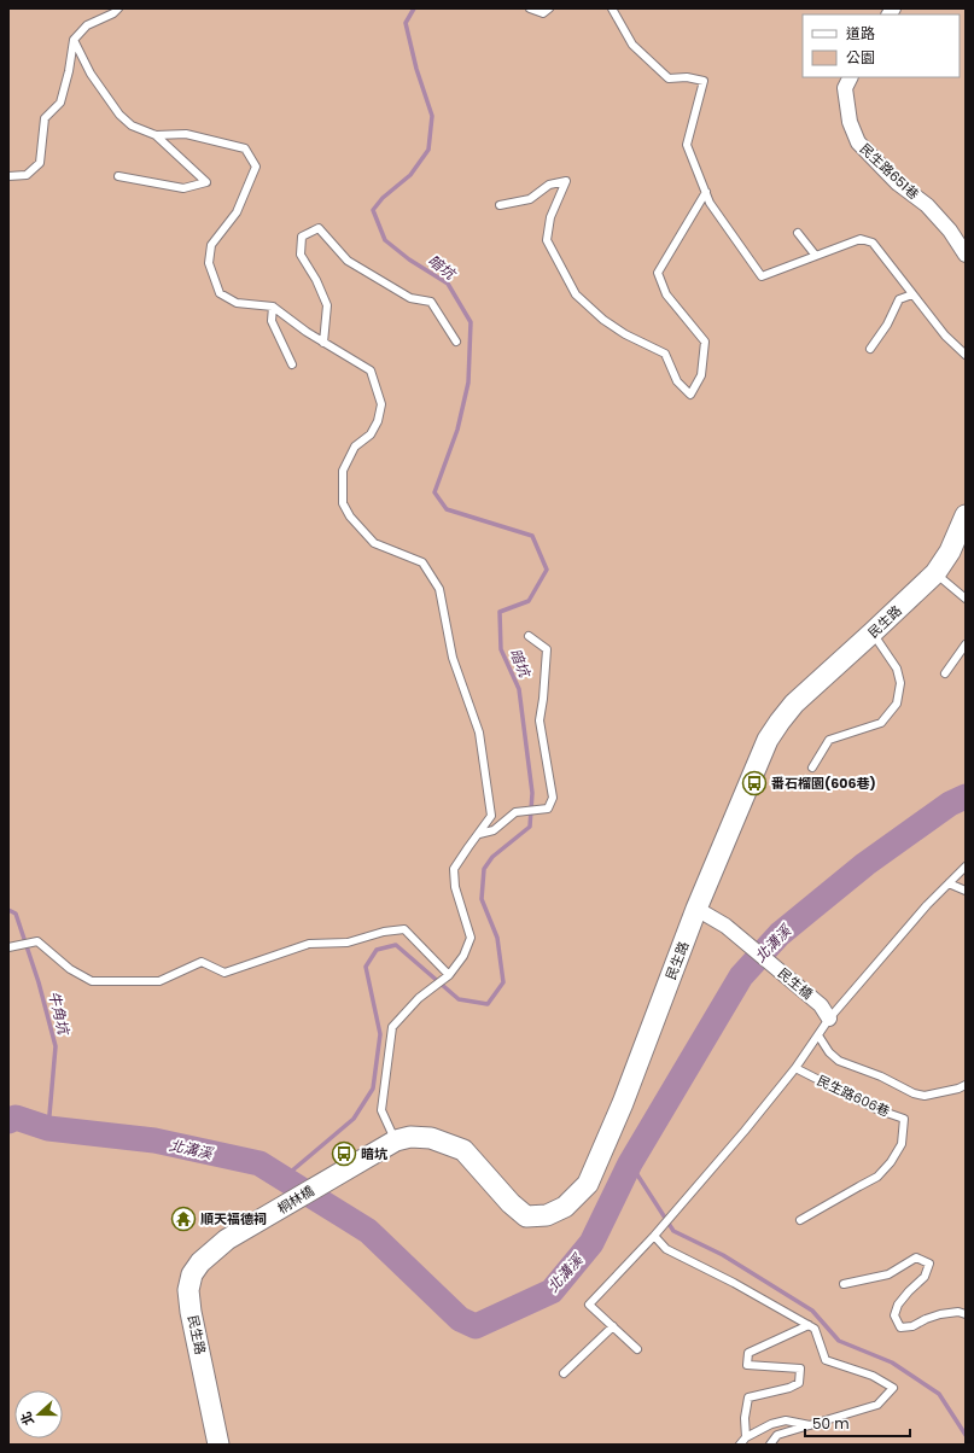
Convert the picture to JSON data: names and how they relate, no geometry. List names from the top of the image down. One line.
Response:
{"streets":{"street":["民生路651巷","民生路","民生橋","桐林橋"],"lane":["民生路606巷"]},"crossings":[["民生路","民生橋"],["民生路","桐林橋"]],"water":["暗坑","北溝溪","牛角坑"],"places":{"bus stop":["番石榴園(606巷)","暗坑"],"temple":["順天福德祠"]},"legend":["道路","公園"],"scale_bar":"50 m","north":"left"}
